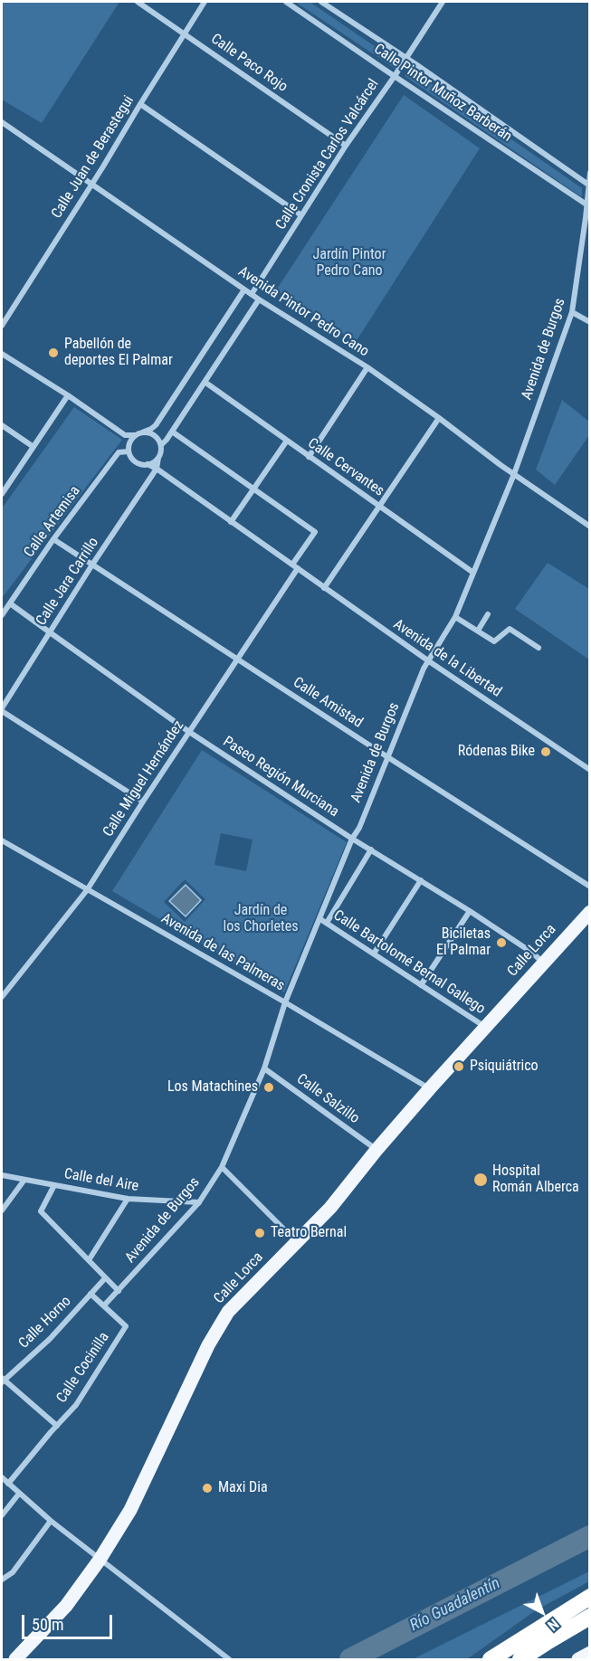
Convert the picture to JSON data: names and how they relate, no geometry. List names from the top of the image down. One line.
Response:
{"streets":{"main road":["Calle Lorca"],"street":["Calle Paco Rojo","Calle Pintor Muñoz Barberán","Calle Cronista Carlos Valcárcel","Calle Juan de Berastegui","Avenida Pintor Pedro Cano","Avenida de Burgos","Calle Cervantes","Calle Artemisa","Calle Jara Carrillo","Avenida de la Libertad","Calle Amistad","Paseo Región Murciana","Calle Miguel Hernández","Avenida de las Palmeras","Calle Bartolomé Bernal Gallego","Calle Salzillo","Calle del Aire","Calle Horno","Calle Cocinilla"]},"crossings":[["Calle Paco Rojo","Calle Cronista Carlos Valcárcel"],["Calle Paco Rojo","Calle Juan de Berastegui"],["Calle Pintor Muñoz Barberán","Calle Cronista Carlos Valcárcel"],["Calle Pintor Muñoz Barberán","Avenida de Burgos"],["Calle Cronista Carlos Valcárcel","Avenida Pintor Pedro Cano"],["Calle Juan de Berastegui","Avenida Pintor Pedro Cano"],["Avenida Pintor Pedro Cano","Avenida de Burgos"],["Avenida de Burgos","Calle Cervantes"],["Avenida de Burgos","Avenida de la Libertad"],["Avenida de Burgos","Calle Amistad"],["Avenida de Burgos","Paseo Región Murciana"],["Avenida de Burgos","Avenida de las Palmeras"],["Avenida de Burgos","Calle Bartolomé Bernal Gallego"],["Avenida de Burgos","Calle Salzillo"],["Avenida de Burgos","Calle del Aire"],["Avenida de Burgos","Calle Cocinilla"],["Calle Artemisa","Avenida de la Libertad"],["Calle Artemisa","Calle Amistad"],["Calle Artemisa","Paseo Región Murciana"],["Calle Jara Carrillo","Avenida de la Libertad"],["Calle Jara Carrillo","Calle Amistad"],["Calle Jara Carrillo","Paseo Región Murciana"],["Avenida de la Libertad","Calle Miguel Hernández"],["Calle Amistad","Calle Miguel Hernández"],["Paseo Región Murciana","Calle Miguel Hernández"],["Paseo Región Murciana","Calle Lorca"],["Calle Miguel Hernández","Avenida de las Palmeras"],["Calle Lorca","Avenida de las Palmeras"],["Calle Lorca","Calle Bartolomé Bernal Gallego"],["Calle Lorca","Calle Salzillo"],["Calle Horno","Calle Cocinilla"]],"water":["Río Guadalentín"],"parks":["Jardín Pintor Pedro Cano","Jardín de los Chorletes"],"places":["Pabellón de deportes El Palmar","Ródenas Bike","Biciletas El Palmar","Psiquiátrico","Los Matachines","Hospital Román Alberca","Teatro Bernal","Maxi Dia"],"scale_bar":"50 m","north":"bottom right"}
